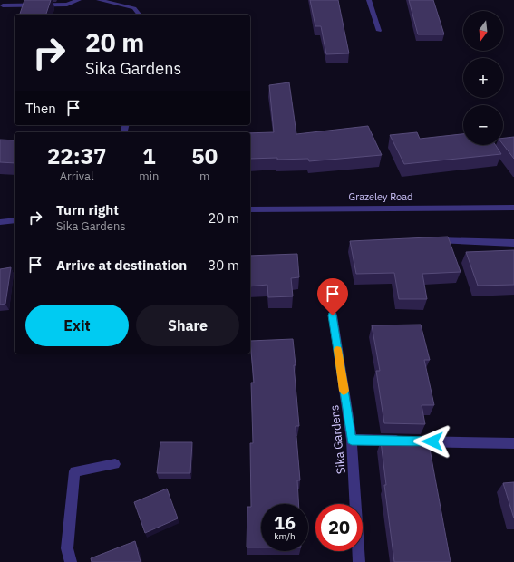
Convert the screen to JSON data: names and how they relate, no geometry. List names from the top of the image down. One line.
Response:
{"streets":{"street":["Grazeley Road","Sika Gardens"]},"north":"bottom","page":{"map_buttons":["+","−"],"turn":["20 m","Sika Gardens"],"then":"Then","eta":["22:37","Arrival","1","min","50","m"],"list":[{"name":"Turn right","note":"Sika Gardens","value":"20 m"},{"name":"Arrive at destination","value":"30 m"}],"buttons":["Exit","Share"],"speed":"16 km/h","limit":"20"}}
